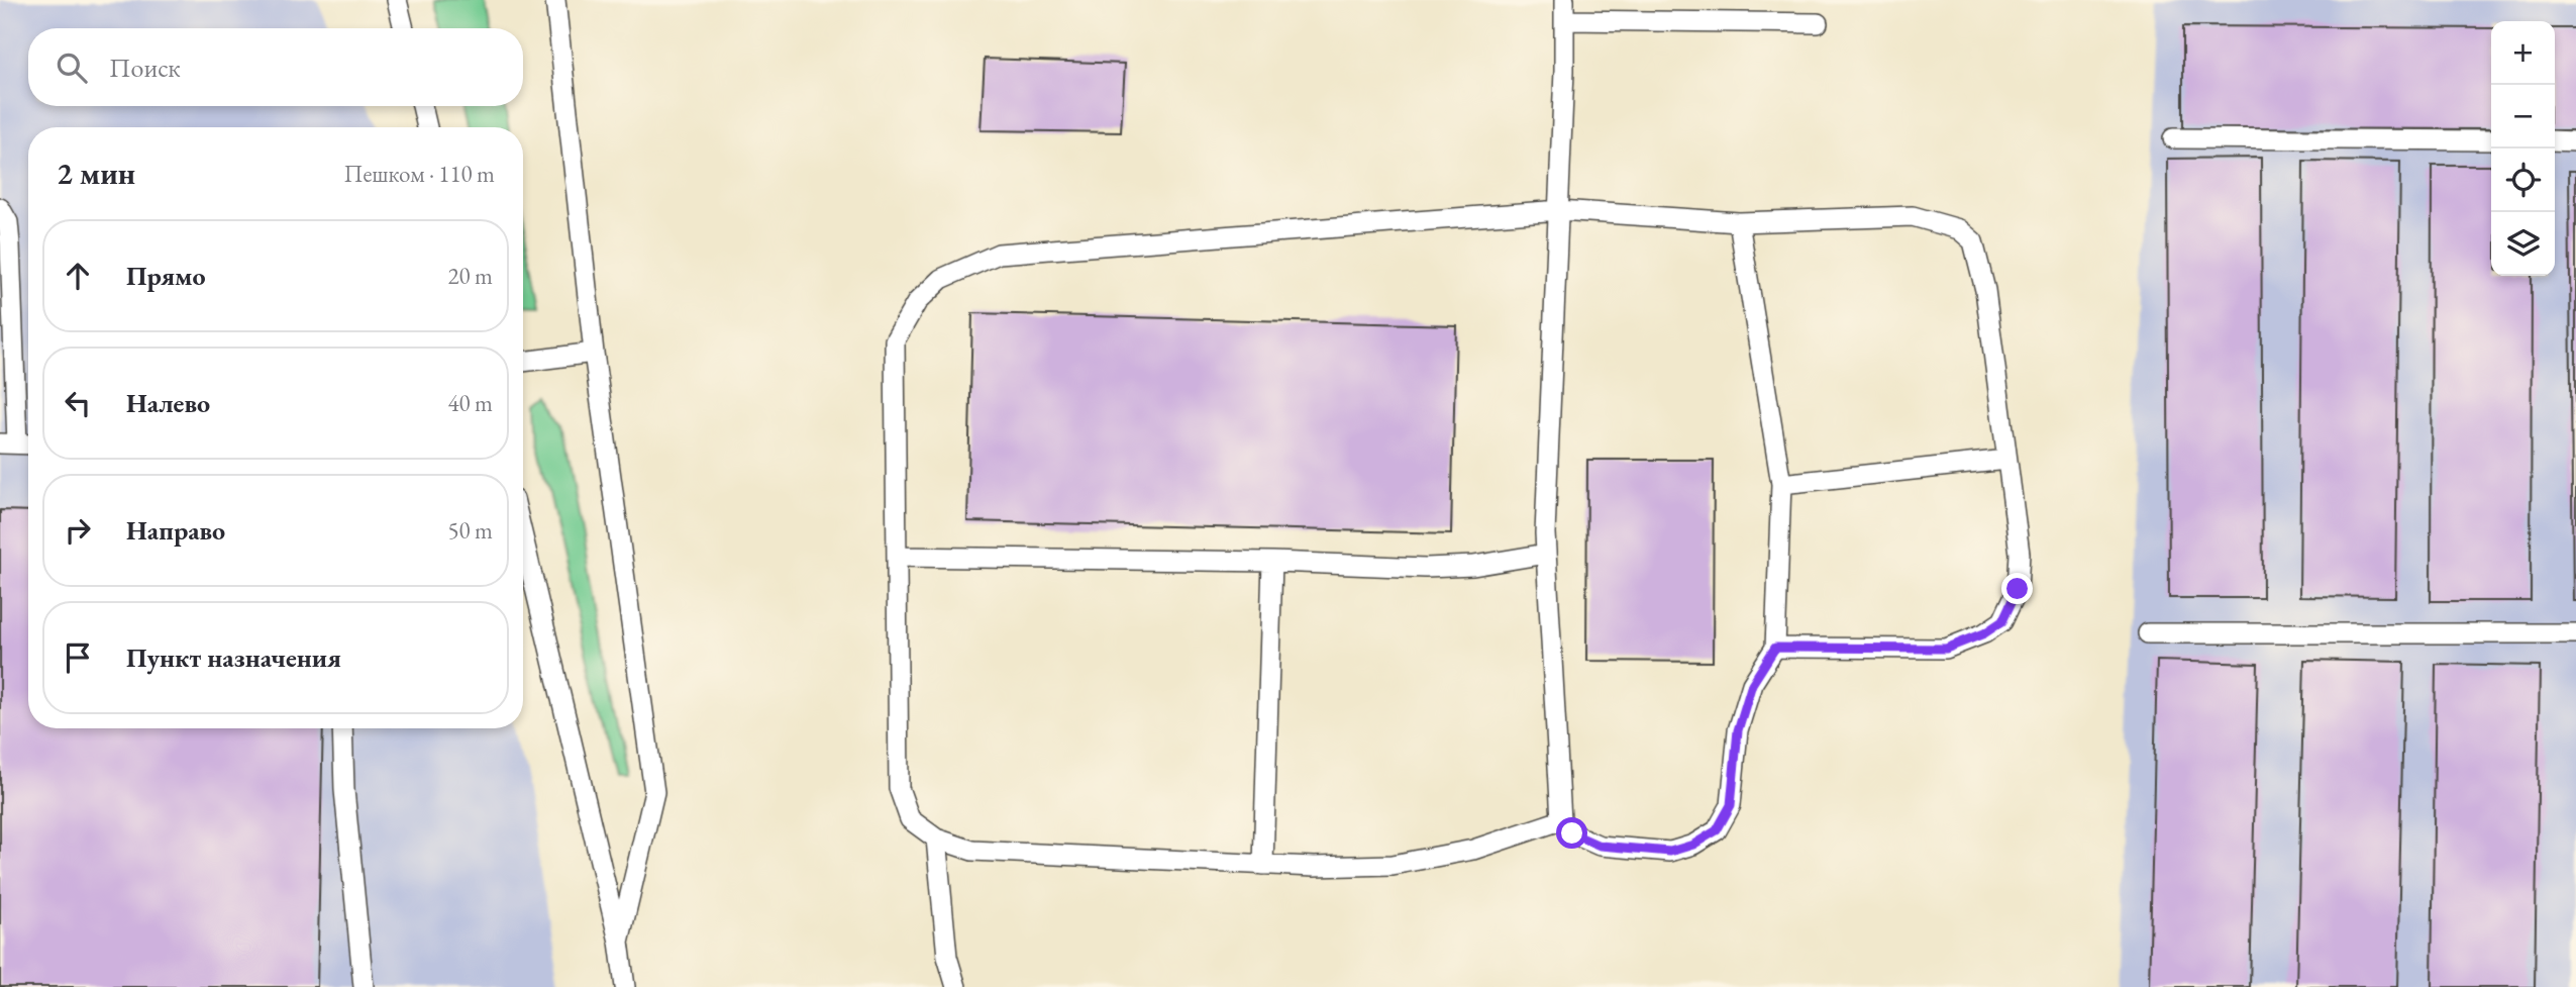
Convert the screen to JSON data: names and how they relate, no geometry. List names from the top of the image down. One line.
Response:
{"page":{"map_buttons":["+","−"],"search":"Поиск","heading":["2 мин","Пешком · 110 m"],"list":[["Прямо","20 m"],["Налево","40 m"],["Направо","50 m"],"Пункт назначения"]}}
